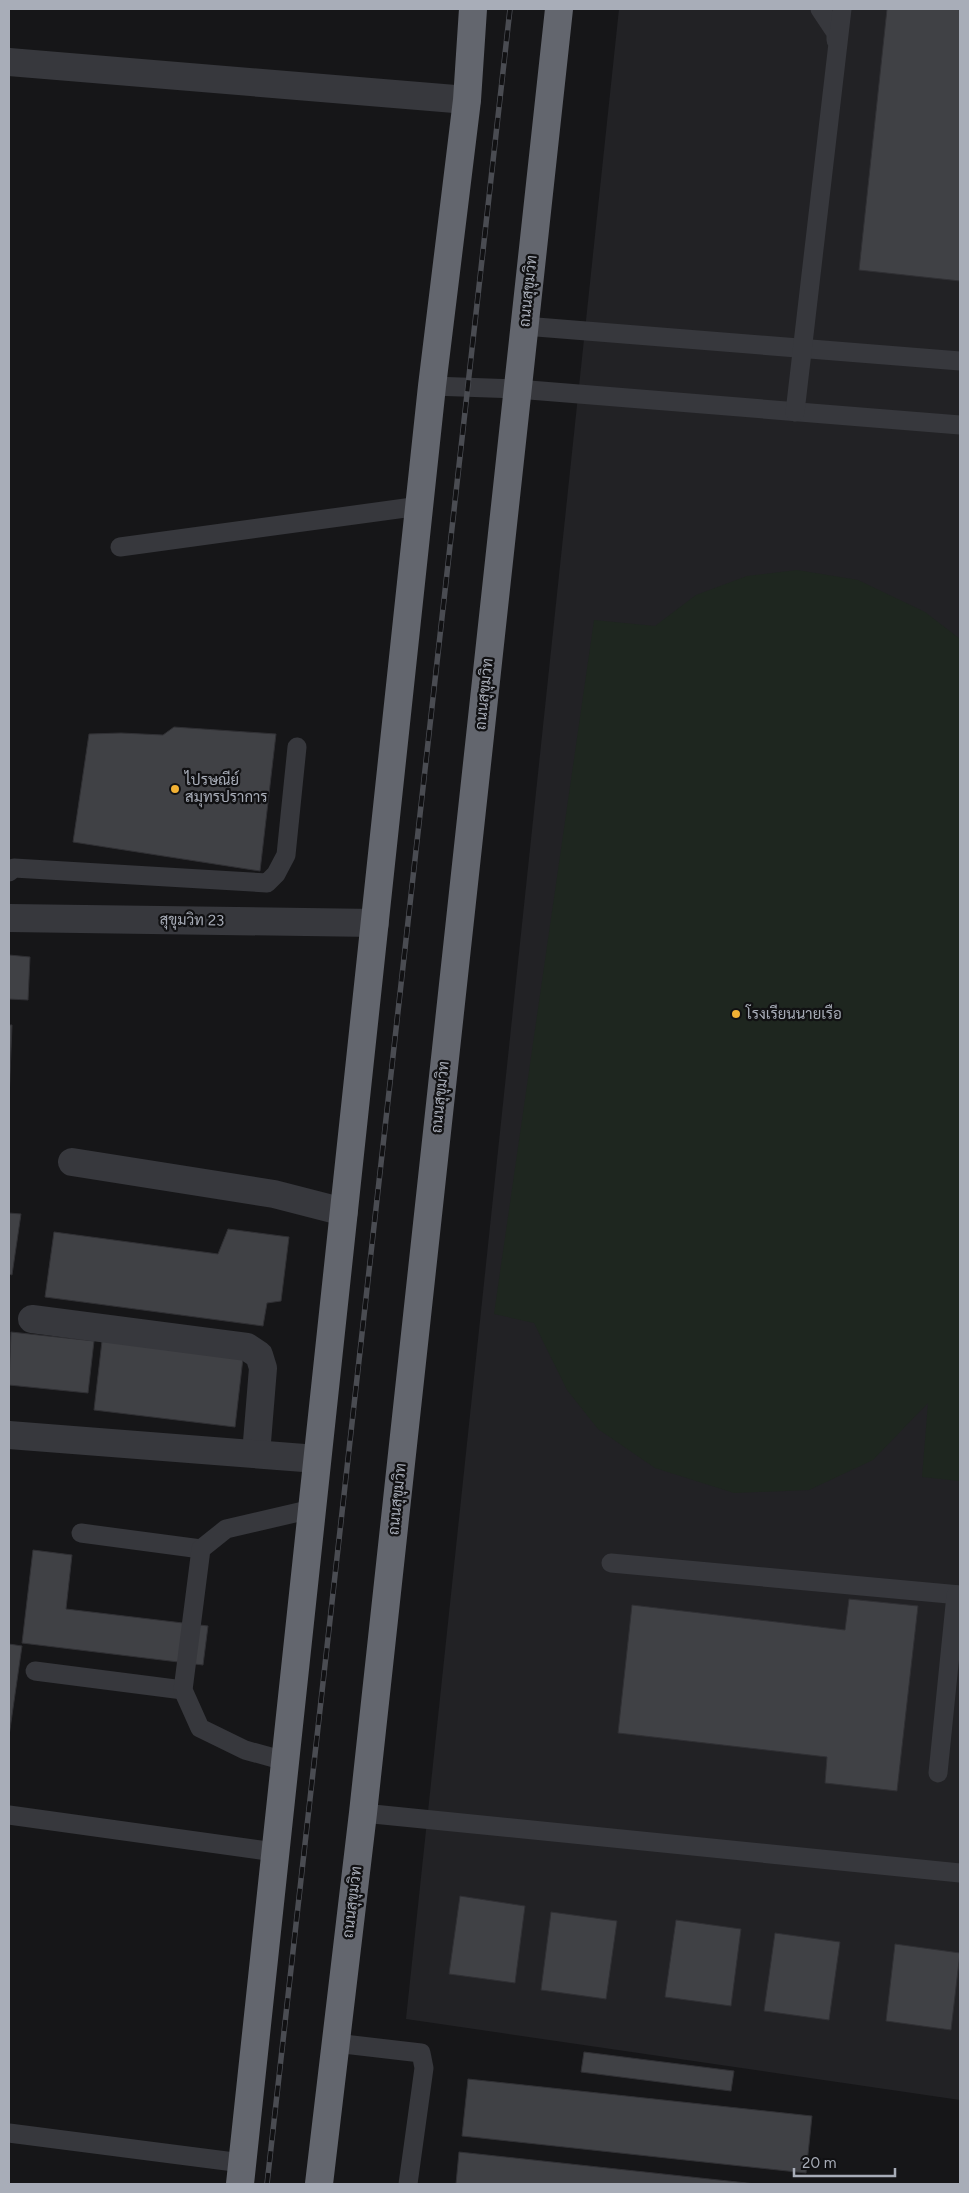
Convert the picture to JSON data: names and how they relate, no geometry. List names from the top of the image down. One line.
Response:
{"streets":{"highway":["ถนนสุขุมวิท"],"street":["สุขุมวิท 23"]},"places":["ไปรษณีย์ สมุทรปราการ","โรงเรียนนายเรือ"],"scale_bar":"20 m"}
